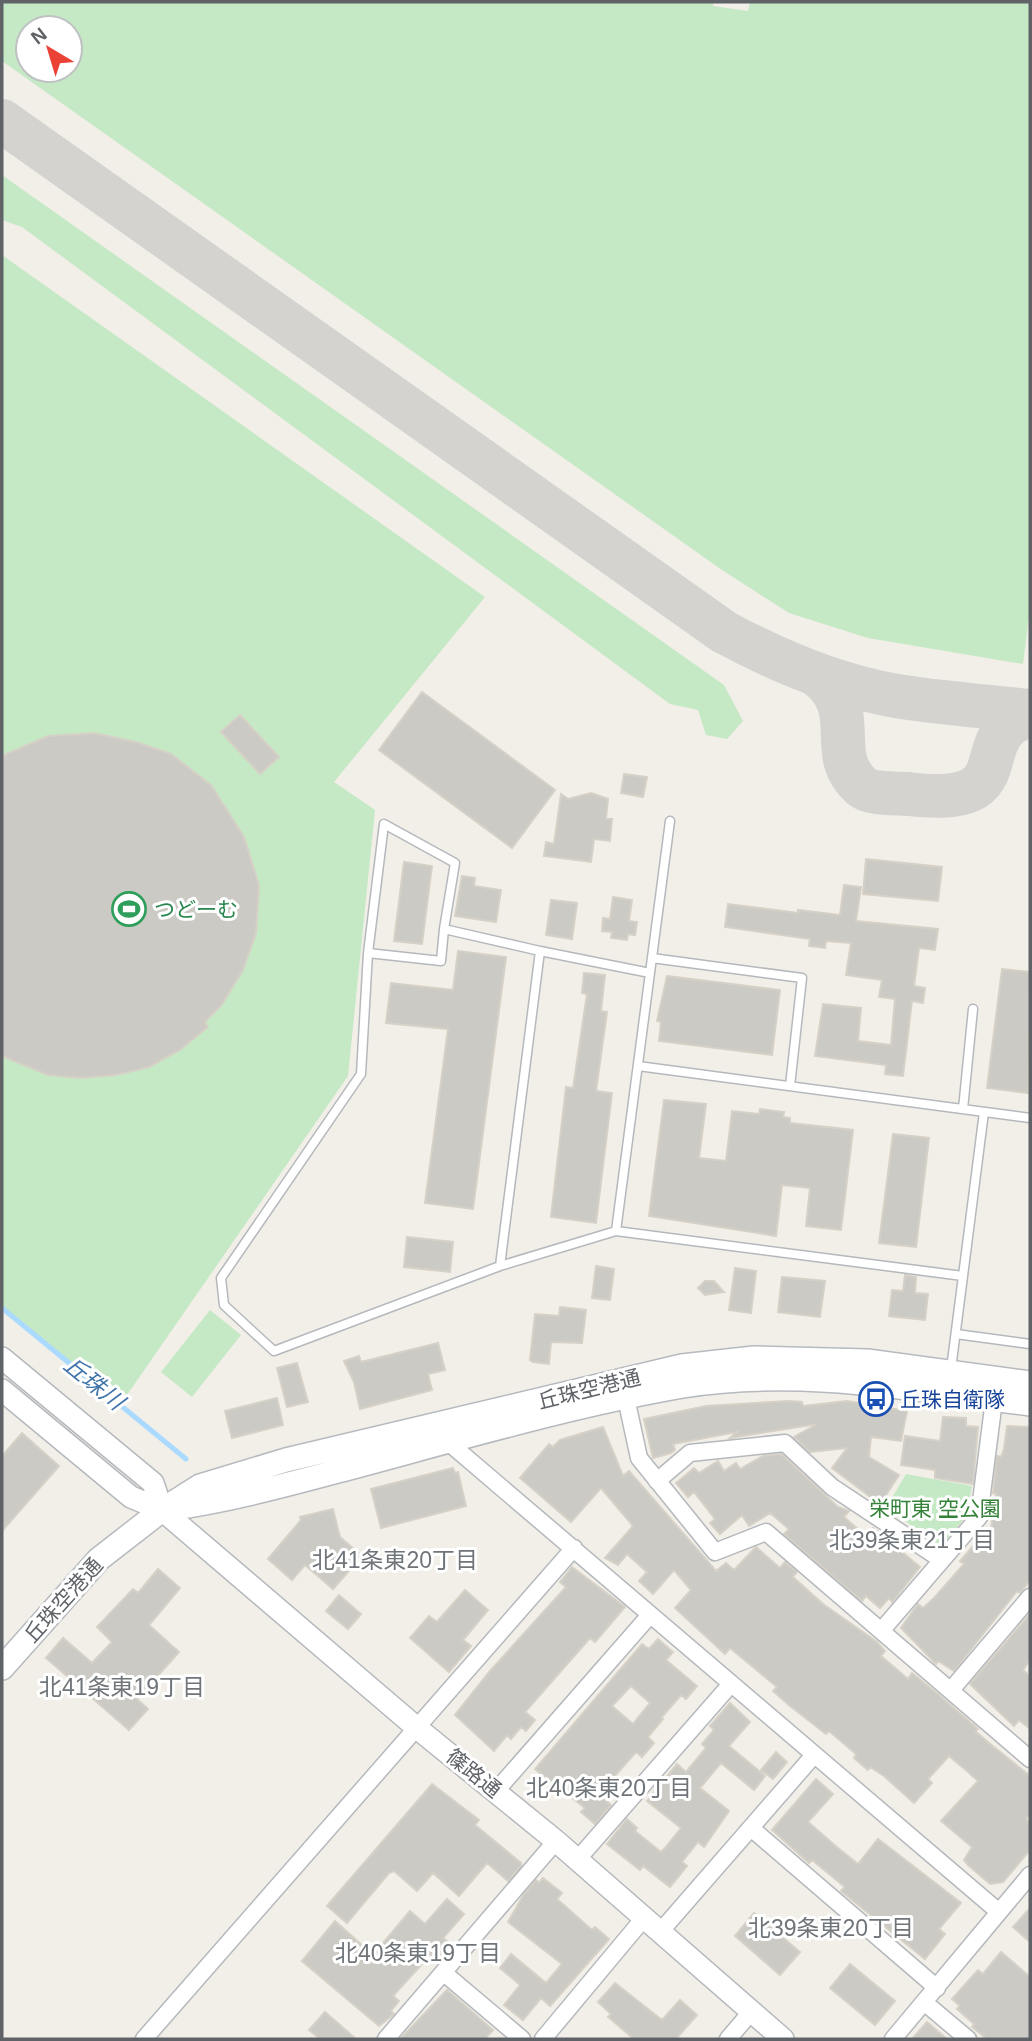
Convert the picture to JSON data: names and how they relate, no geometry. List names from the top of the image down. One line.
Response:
{"streets":{"main road":["丘珠空港通"],"street":["篠路通"]},"crossings":[["丘珠空港通","篠路通"]],"districts":["北39条東21丁目","北41条東20丁目","北41条東19丁目","北40条東20丁目","北39条東20丁目","北40条東19丁目"],"water":["丘珠川"],"parks":["栄町東 空公園"],"places":{"sports":["つどーむ"],"bus stop":["丘珠自衛隊"]},"north":"top left"}
